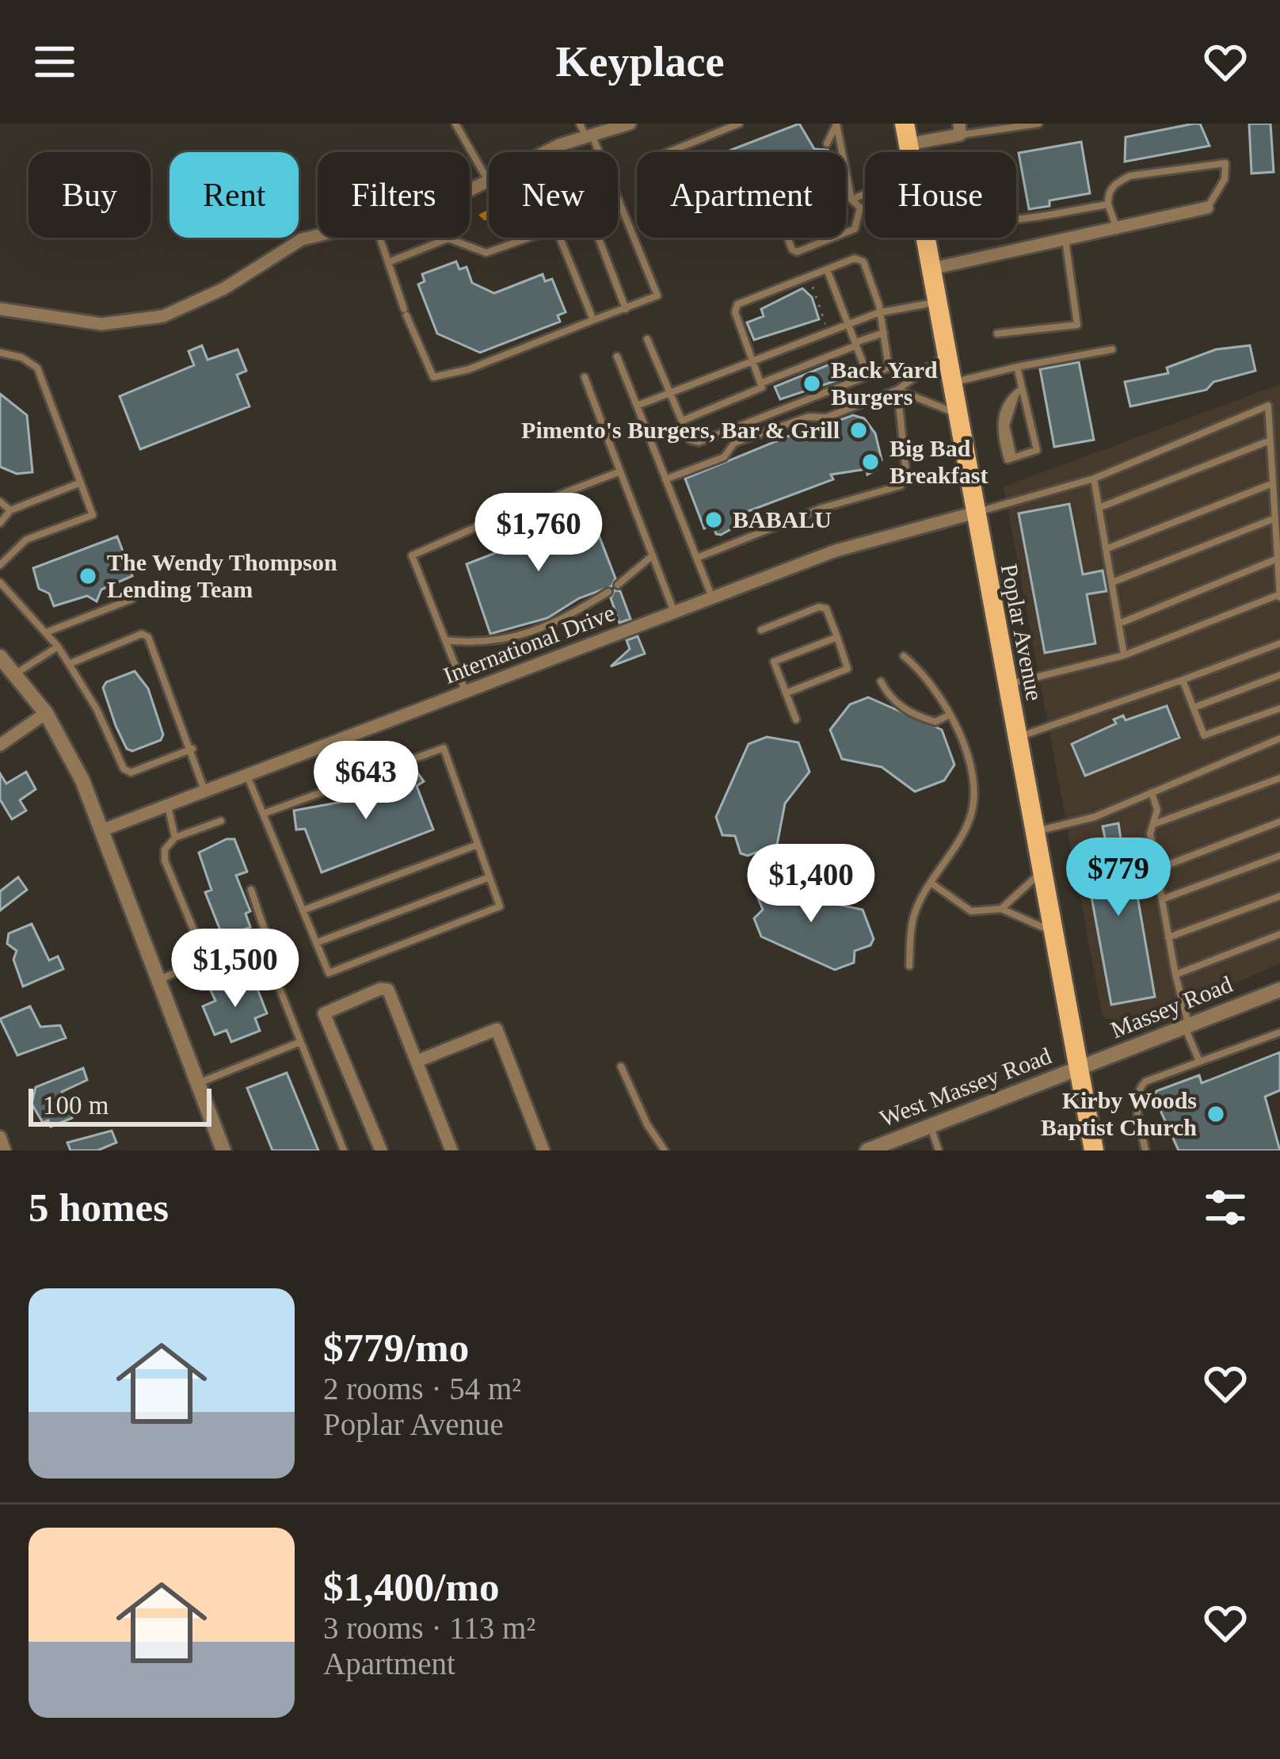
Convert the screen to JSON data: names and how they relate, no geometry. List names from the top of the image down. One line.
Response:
{"streets":{"main road":["Poplar Avenue"],"street":["International Drive","Massey Road","West Massey Road"]},"crossings":[["Poplar Avenue","International Drive"],["Poplar Avenue","Massey Road"],["Poplar Avenue","West Massey Road"],["Massey Road","West Massey Road"]],"places":["Back Yard Burgers","Pimento's Burgers, Bar & Grill","Big Bad Breakfast","BABALU","The Wendy Thompson Lending Team","Kirby Woods Baptist Church"],"scale_bar":"100 m","page":{"header":"Keyplace","chip":["Buy","Rent","Filters","New","Apartment","House"],"price":["$1,760","$643","$779","$1,400","$1,500"],"scale":"100 m","heading":"5 homes","list":[{"name":"$779/mo","note":"2 rooms · 54 m² · Poplar Avenue"},{"name":"$1,400/mo","note":"3 rooms · 113 m² · Apartment"}]}}
